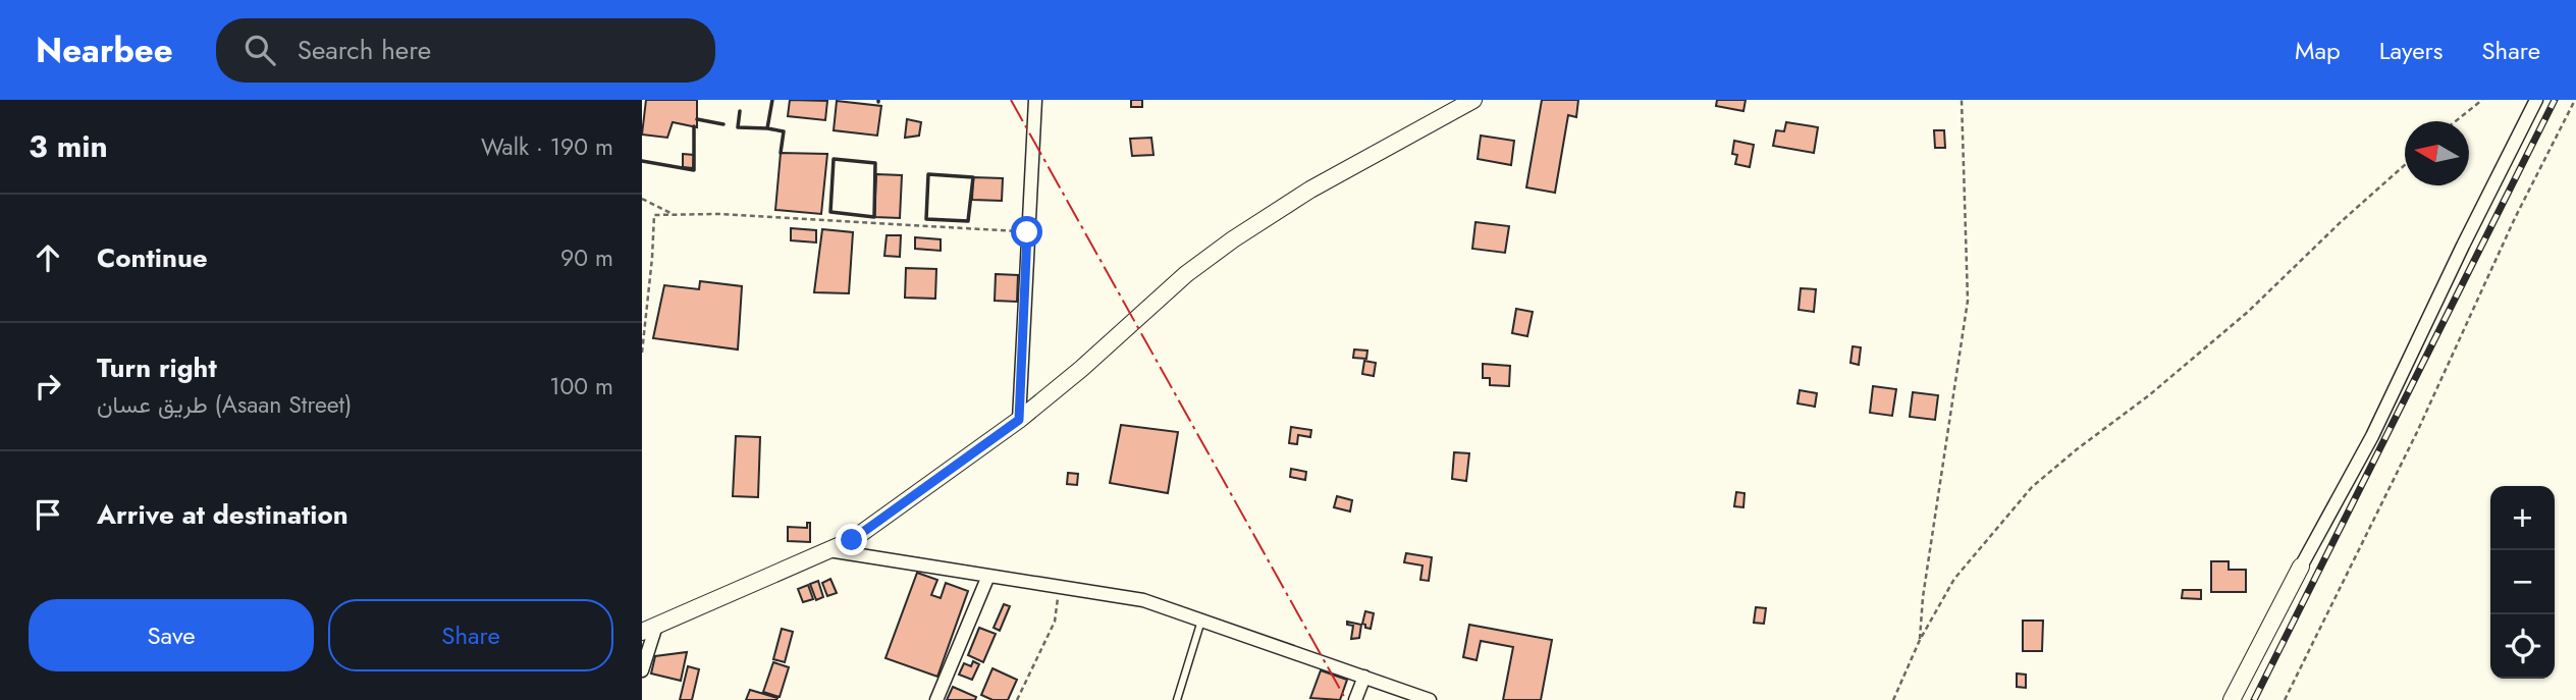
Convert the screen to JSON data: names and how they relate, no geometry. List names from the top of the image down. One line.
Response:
{"north":"left","page":{"header":"Nearbee","search":"Search here","nav":["Map","Layers","Share"],"heading":["3 min","Walk · 190 m"],"list":[["Continue","90 m"],["Turn right","طريق عسان (Asaan Street)","100 m"],"Arrive at destination"],"map_buttons":["+","−"],"buttons":["Save","Share"]}}
